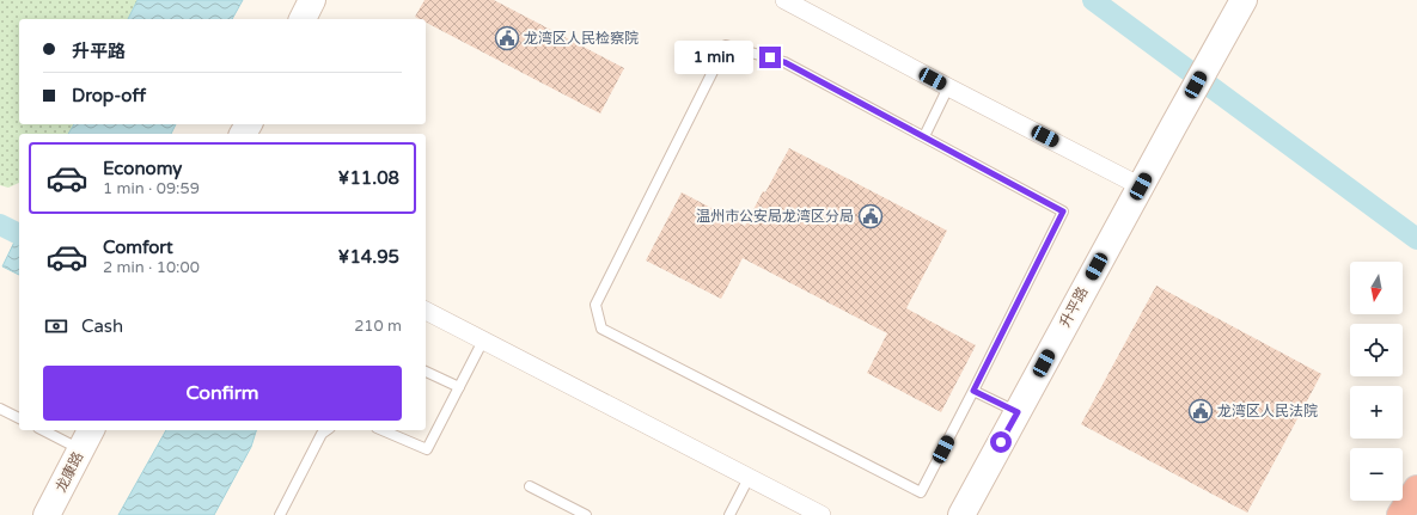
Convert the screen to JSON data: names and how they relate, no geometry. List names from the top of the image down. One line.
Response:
{"streets":{"street":["升平路","龙康路"]},"places":{"public building":["龙湾区人民检察院","温州市公安局龙湾区分局","龙湾区人民法院"]},"north":"bottom","page":{"banner":["升平路","Drop-off"],"bubble":"1 min","list":[{"name":"Economy","note":"1 min · 09:59","value":"¥11.08"},{"name":"Comfort","note":"2 min · 10:00","value":"¥14.95"}],"map_buttons":["+","−"],"pay":["Cash","210 m"],"buttons":"Confirm"}}
